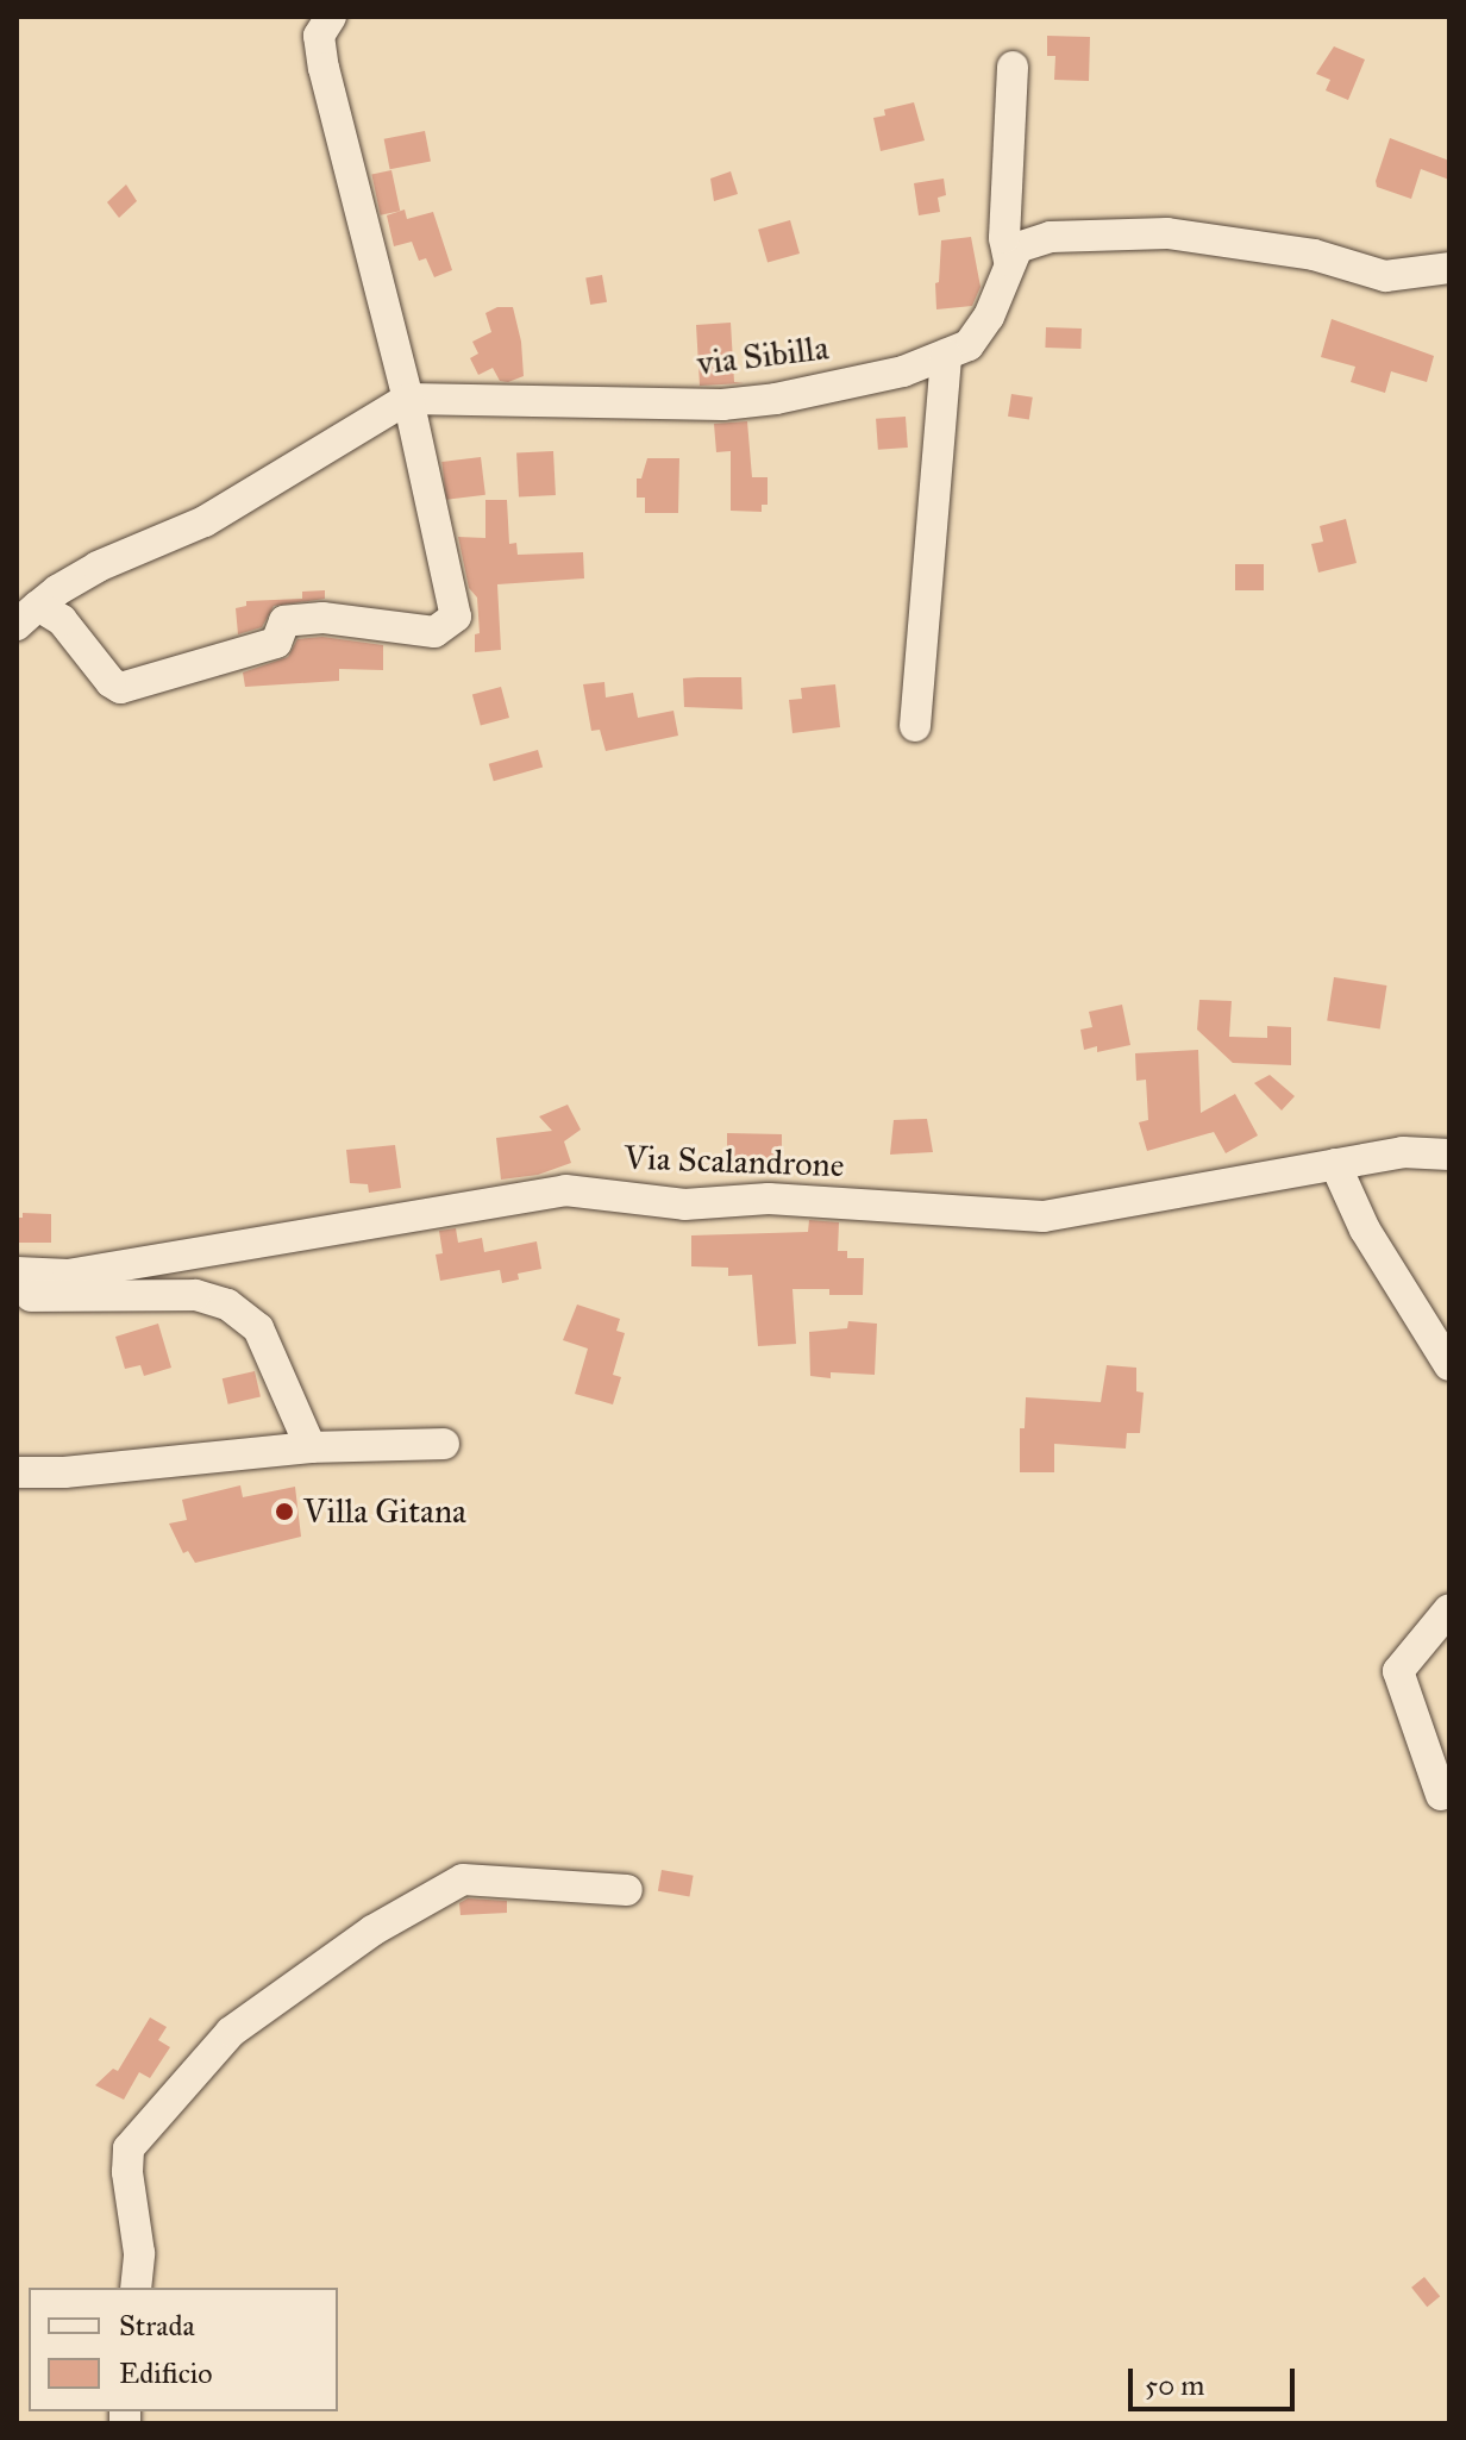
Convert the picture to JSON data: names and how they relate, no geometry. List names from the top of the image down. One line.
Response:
{"streets":{"street":["via Sibilla","Via Scalandrone"]},"places":["Villa Gitana"],"legend":["Strada","Edificio"],"scale_bar":"50 m"}
